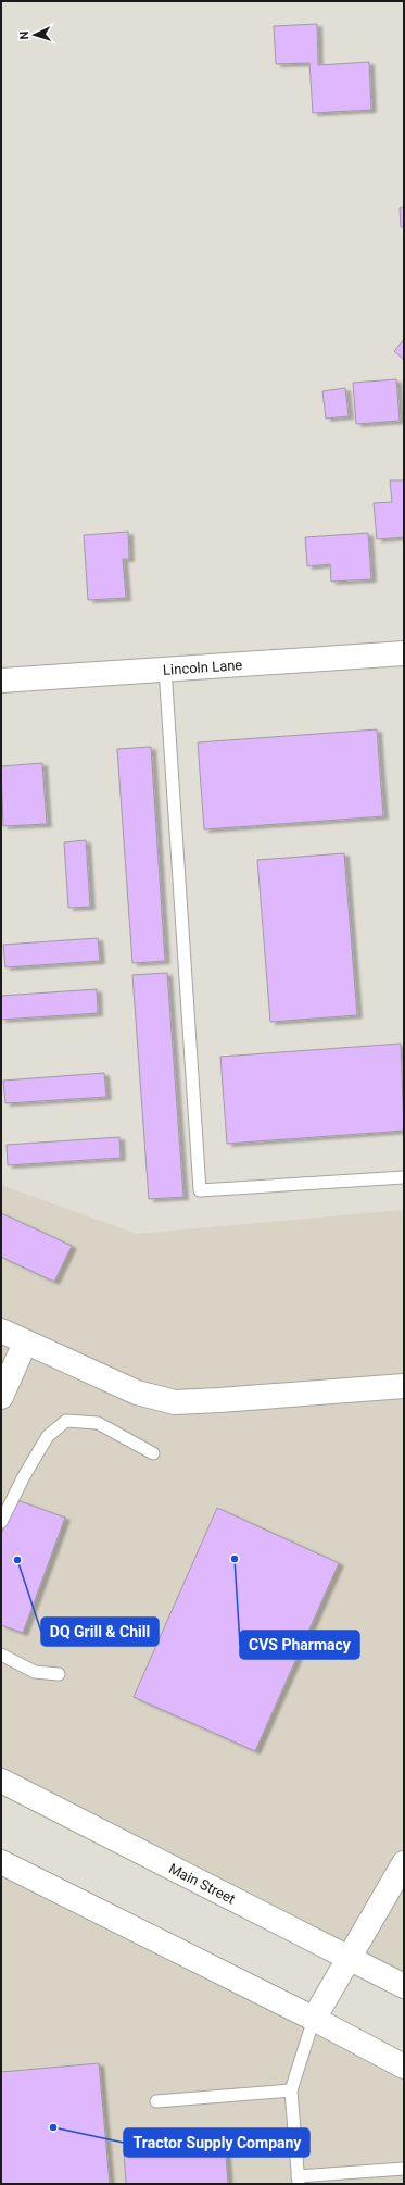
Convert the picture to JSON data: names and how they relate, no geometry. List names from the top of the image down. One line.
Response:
{"streets":{"street":["Lincoln Lane","Main Street"]},"places":["CVS Pharmacy","DQ Grill & Chill","Tractor Supply Company"],"north":"left"}
